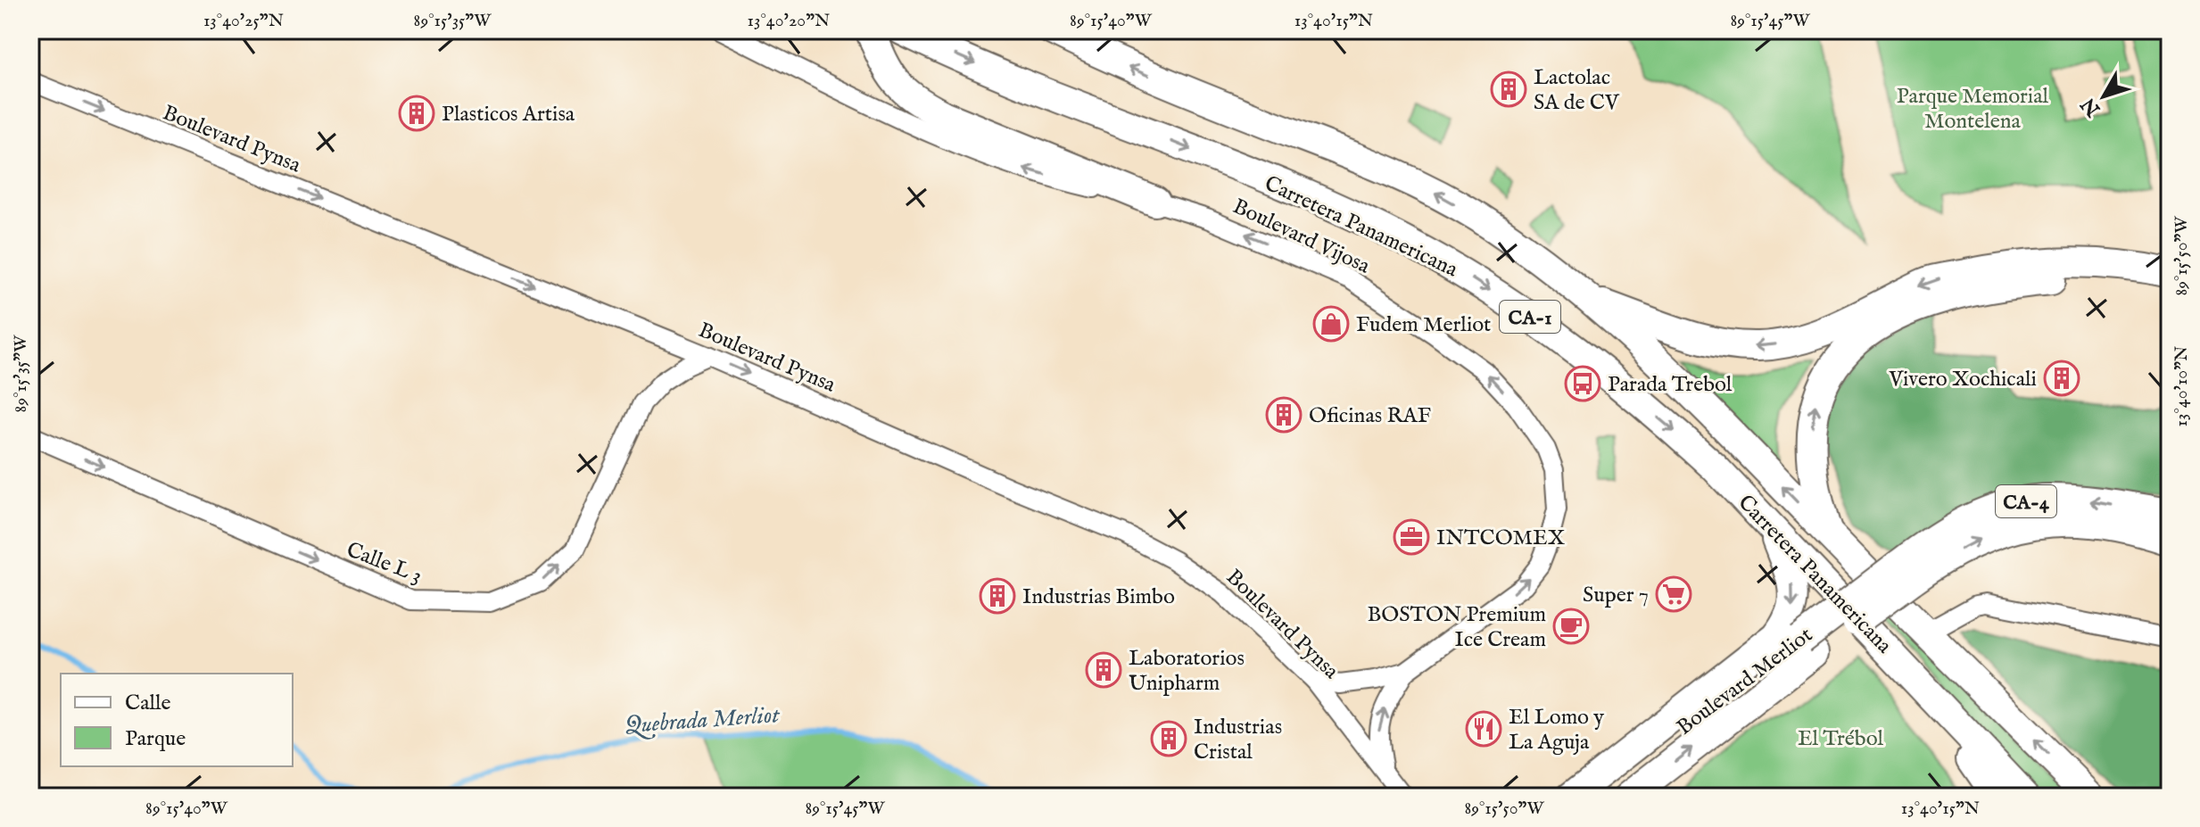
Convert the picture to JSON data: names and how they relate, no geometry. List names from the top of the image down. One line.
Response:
{"streets":{"main road":["Carretera Panamericana","CA-1","CA-4","Boulevard Merliot"],"street":["Boulevard Pynsa","Boulevard Vijosa","Calle L 3"]},"crossings":[["Boulevard Pynsa","Boulevard Vijosa"],["Boulevard Pynsa","Calle L 3"],["CA-4","Boulevard Merliot"]],"one_way":["Boulevard Pynsa","Calle L 3"],"water":["Quebrada Merliot"],"parks":["Parque Memorial Montelena","El Trébol"],"places":{"building":["Lactolac SA de CV","Plasticos Artisa","Vivero Xochicali","Oficinas RAF","Industrias Bimbo","Laboratorios Unipharm","Industrias Cristal"],"shop":["Fudem Merliot"],"bus stop":["Parada Trebol"],"office":["INTCOMEX"],"supermarket":["Super 7"],"cafe":["BOSTON Premium Ice Cream"],"restaurant":["El Lomo y La Aguja"]},"legend":["Calle","Parque"],"north":"bottom left","coordinates":["13°40'25\"N","89°15'35\"W","13°40'20\"N","89°15'40\"W","13°40'15\"N","89°15'45\"W","89°15'50\"W","13°40'10\"N"]}
